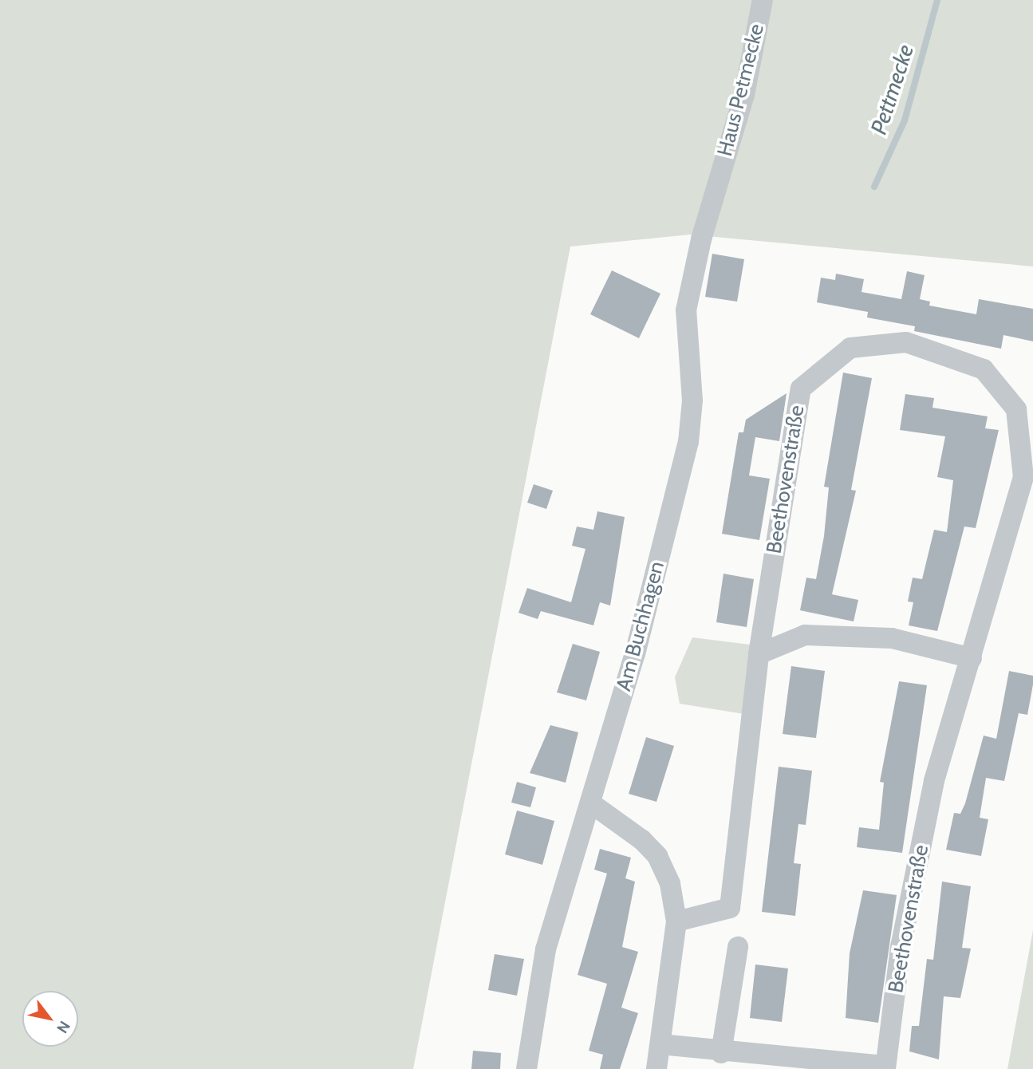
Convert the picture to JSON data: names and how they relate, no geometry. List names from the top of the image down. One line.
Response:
{"streets":{"street":["Haus Petmecke","Beethovenstraße","Am Buchhagen"]},"crossings":[["Haus Petmecke","Am Buchhagen"]],"water":["Pettmecke"],"north":"bottom right"}
